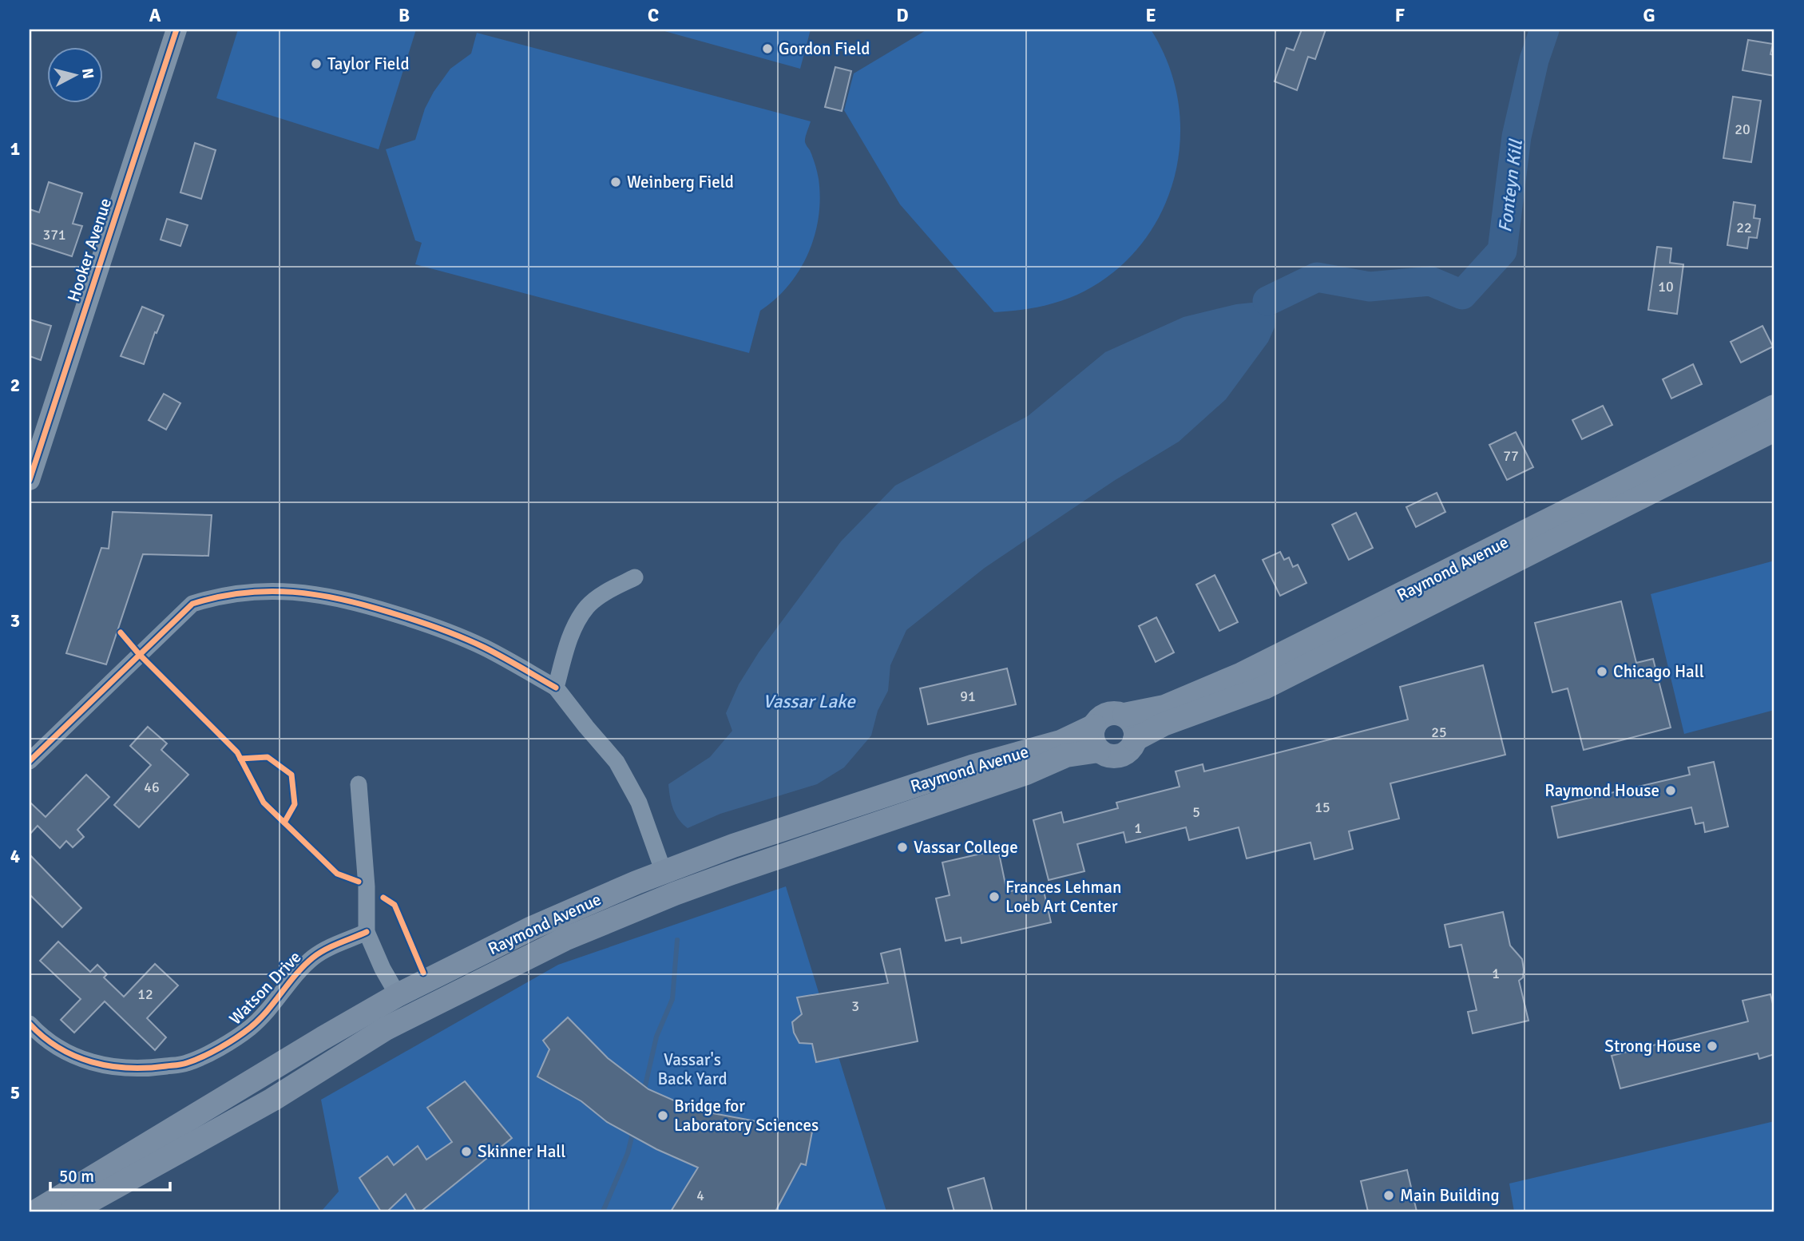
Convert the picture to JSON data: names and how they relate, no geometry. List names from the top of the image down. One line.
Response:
{"streets":{"main road":["Raymond Avenue"],"street":["Hooker Avenue","Watson Drive"]},"water":["Fonteyn Kill","Vassar Lake"],"parks":["Vassar's Back Yard"],"places":["Gordon Field","Taylor Field","Weinberg Field","Chicago Hall","Raymond House","Vassar College","Frances Lehman Loeb Art Center","Strong House","Bridge for Laboratory Sciences","Skinner Hall","Main Building"],"house_numbers":["20","22","371","10","77","91","25","46","15","5","1","1","12","3","4"],"scale_bar":"50 m","north":"right","grid":{"columns":["A","B","C","D","E","F","G"],"rows":["1","2","3","4","5"]}}
